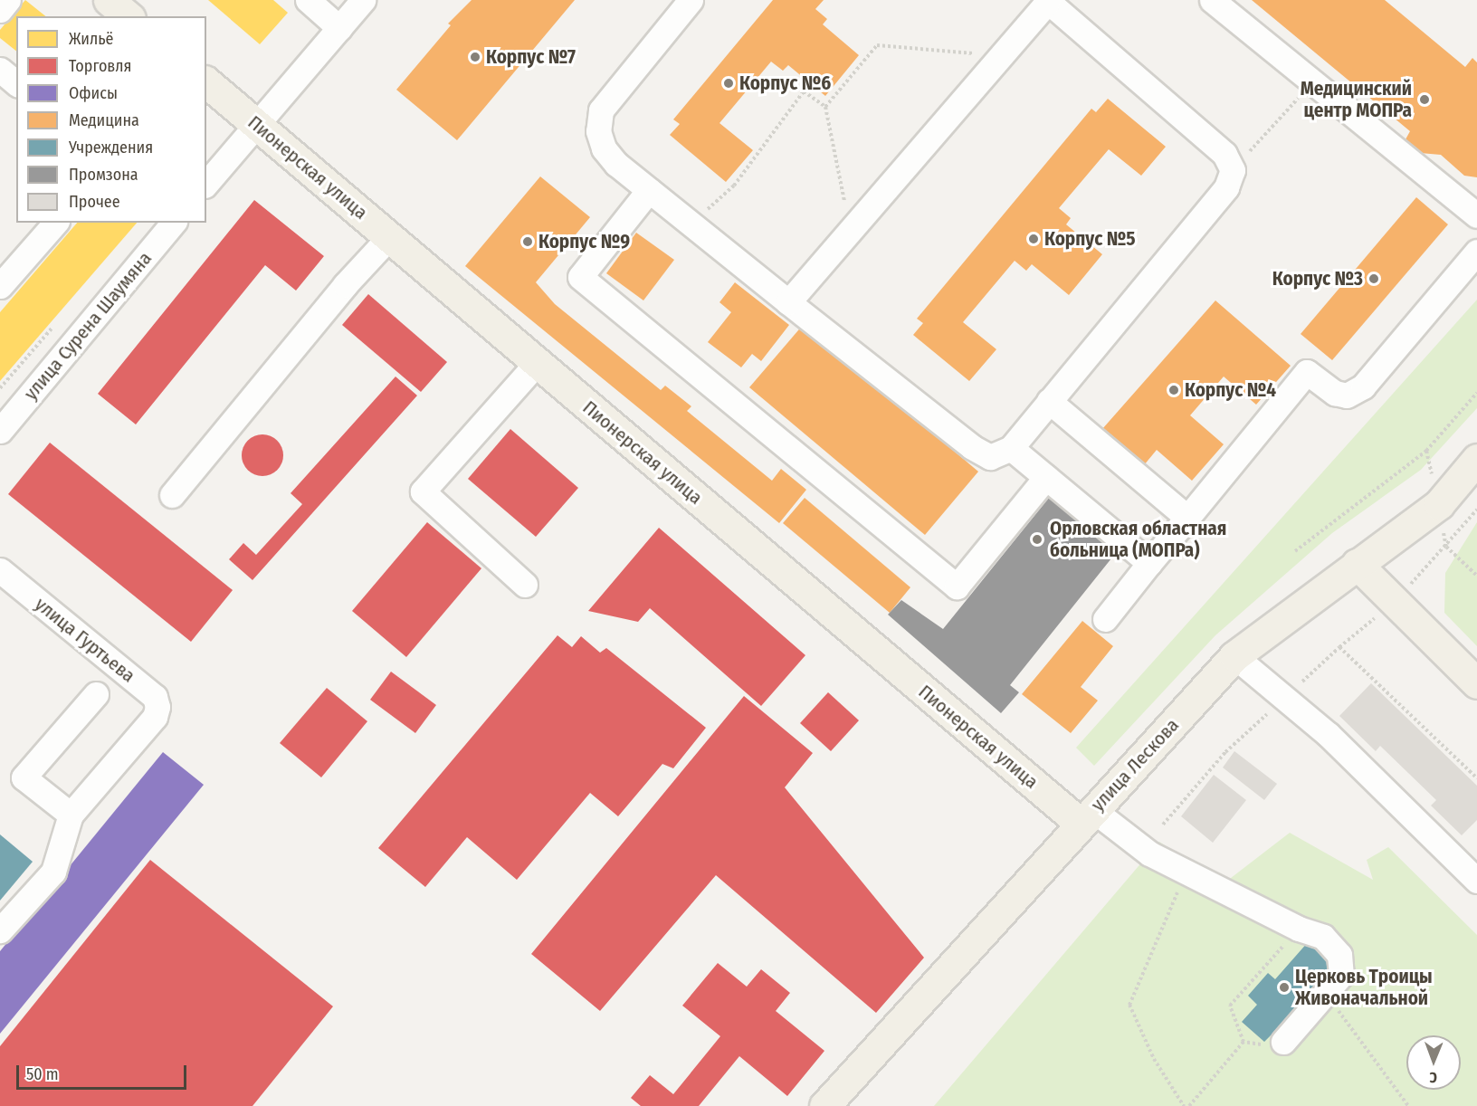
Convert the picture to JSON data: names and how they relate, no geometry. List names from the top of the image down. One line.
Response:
{"streets":{"main road":["Пионерская улица","улица Лескова"],"street":["улица Сурена Шаумяна","улица Гуртьева"]},"crossings":[["Пионерская улица","улица Лескова"]],"places":["Корпус №7","Корпус №6","Медицинский центр МОПРа","Корпус №5","Корпус №9","Корпус №3","Корпус №4","Орловская областная больница (МОПРа)","Церковь Троицы Живоначальной"],"legend":["Жильё","Торговля","Офисы","Медицина","Учреждения","Промзона","Прочее"],"scale_bar":"50 m","north":"bottom"}
